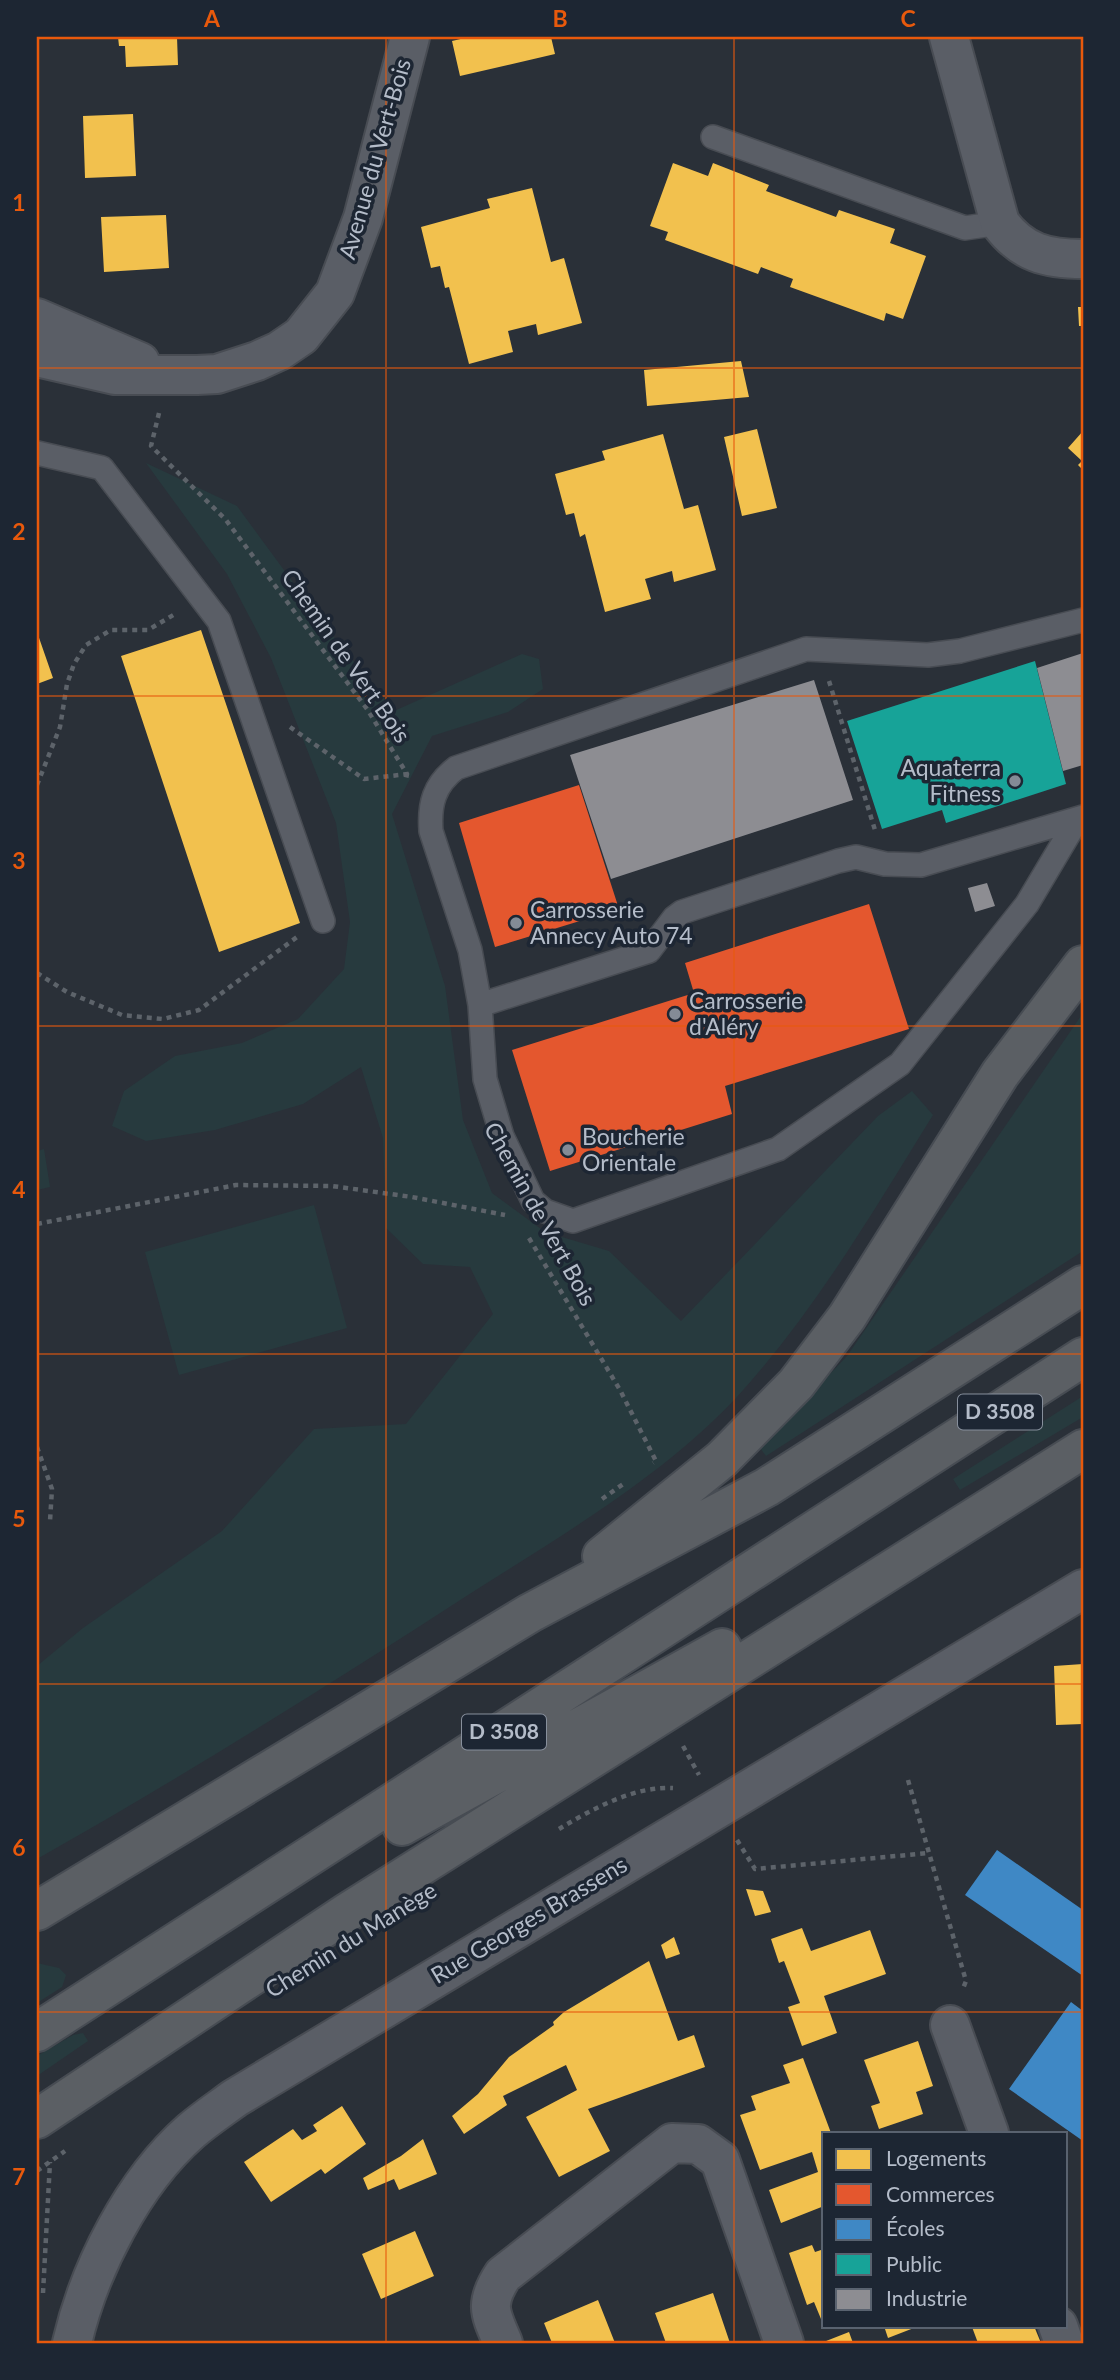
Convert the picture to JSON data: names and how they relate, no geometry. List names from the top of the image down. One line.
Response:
{"streets":{"highway":["D 3508"],"street":["Avenue du Vert-Bois","Rue Georges Brassens"],"path":["Chemin de Vert Bois"]},"crossings":[["Avenue du Vert-Bois","Chemin de Vert Bois"]],"places":["Aquaterra Fitness","Carrosserie Annecy Auto 74","Carrosserie d'Aléry","Boucherie Orientale"],"legend":["Logements","Commerces","Écoles","Public","Industrie"],"grid":{"columns":["A","B","C"],"rows":["1","2","3","4","5","6","7"]}}
